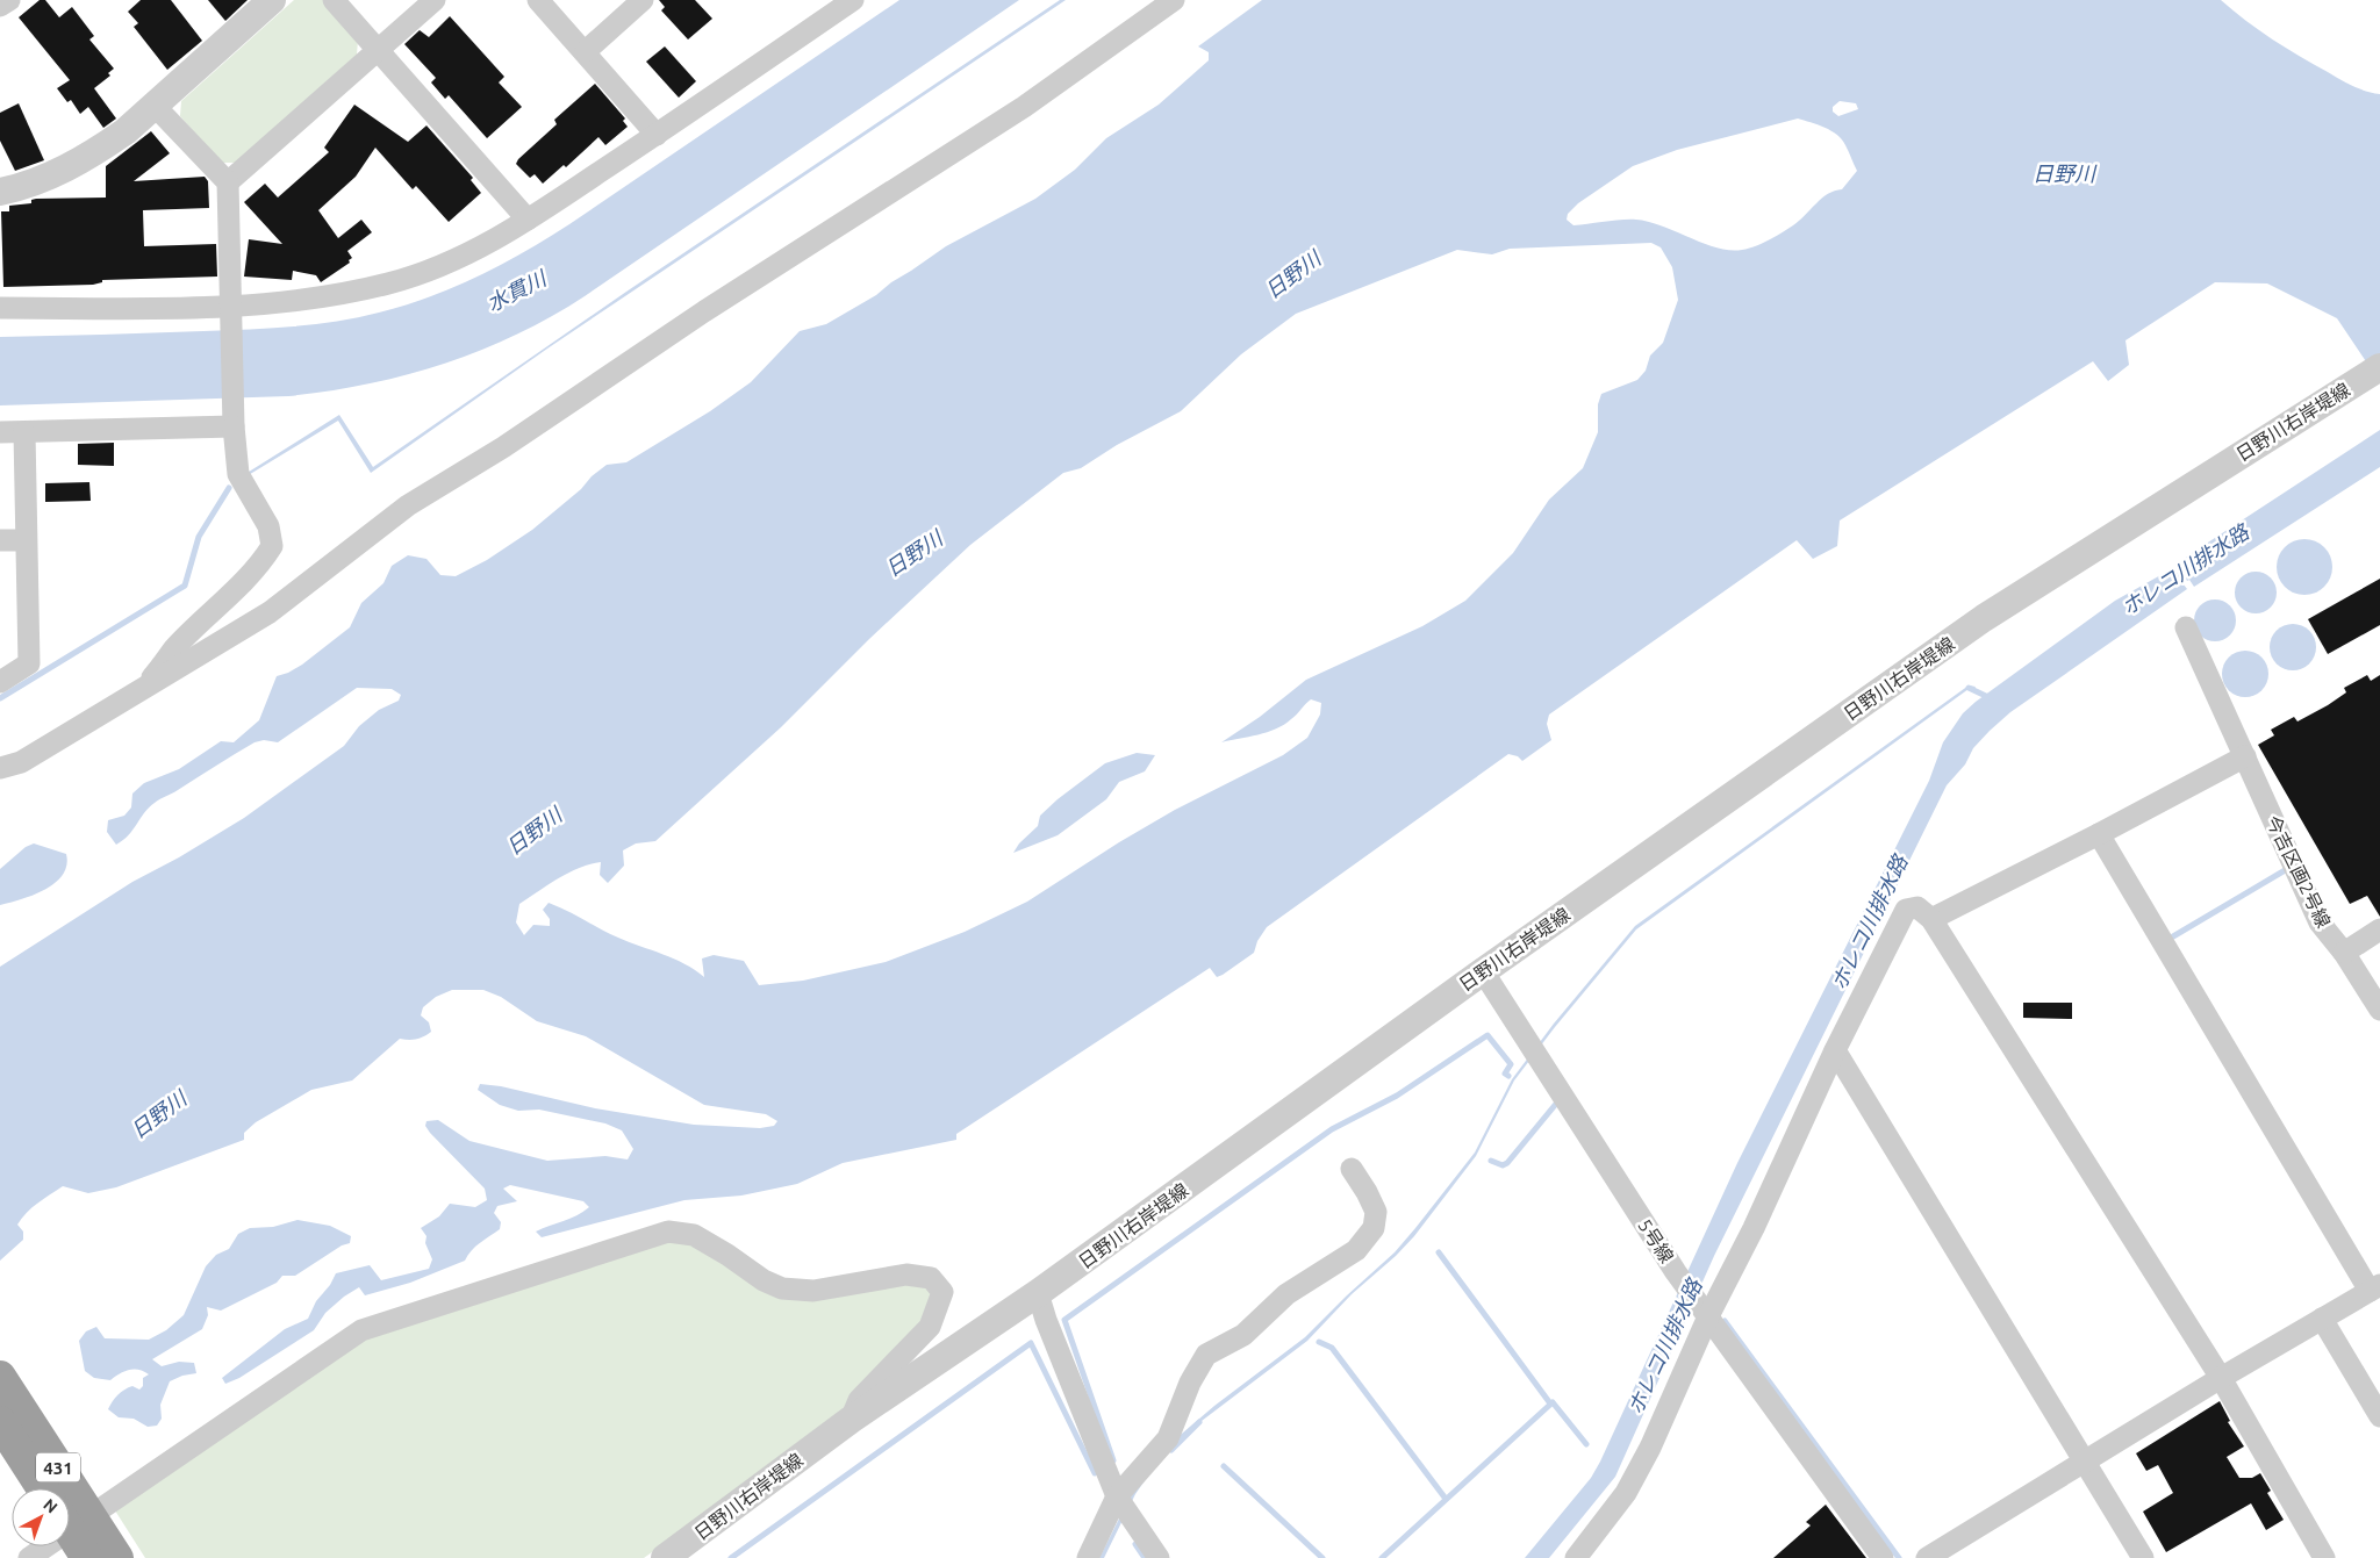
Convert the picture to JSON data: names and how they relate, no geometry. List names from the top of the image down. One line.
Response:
{"streets":{"highway":["431"],"street":["日野川右岸堤線","今吉区画2号線","5号線"]},"crossings":[["日野川右岸堤線","5号線"]],"water":["日野川","水貫川","ホレコ川排水路"],"north":"top right"}
